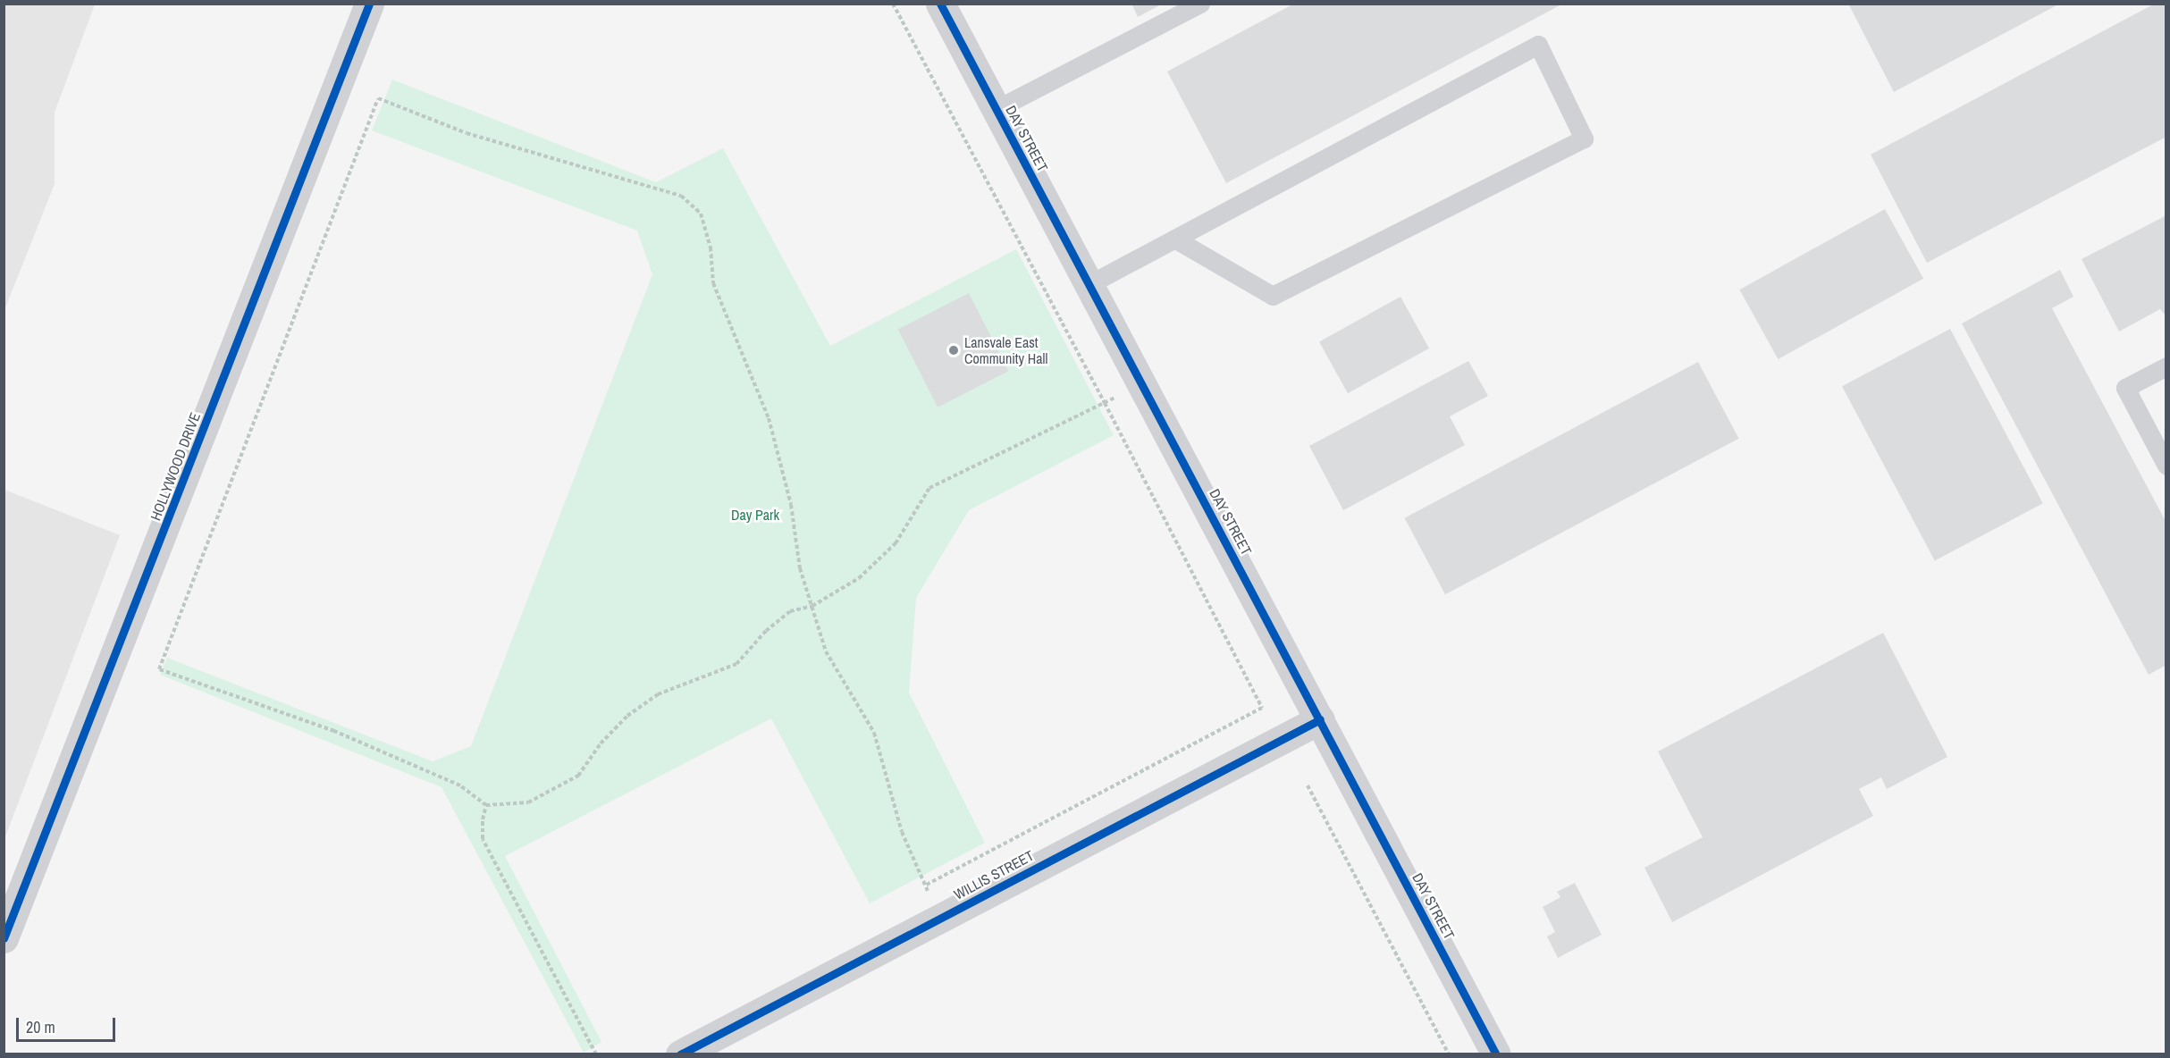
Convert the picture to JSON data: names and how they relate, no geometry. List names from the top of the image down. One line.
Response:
{"streets":{"street":["DAY STREET","HOLLYWOOD DRIVE","WILLIS STREET"]},"crossings":[["DAY STREET","WILLIS STREET"]],"parks":["Day Park"],"places":["Lansvale East Community Hall"],"scale_bar":"20 m"}
